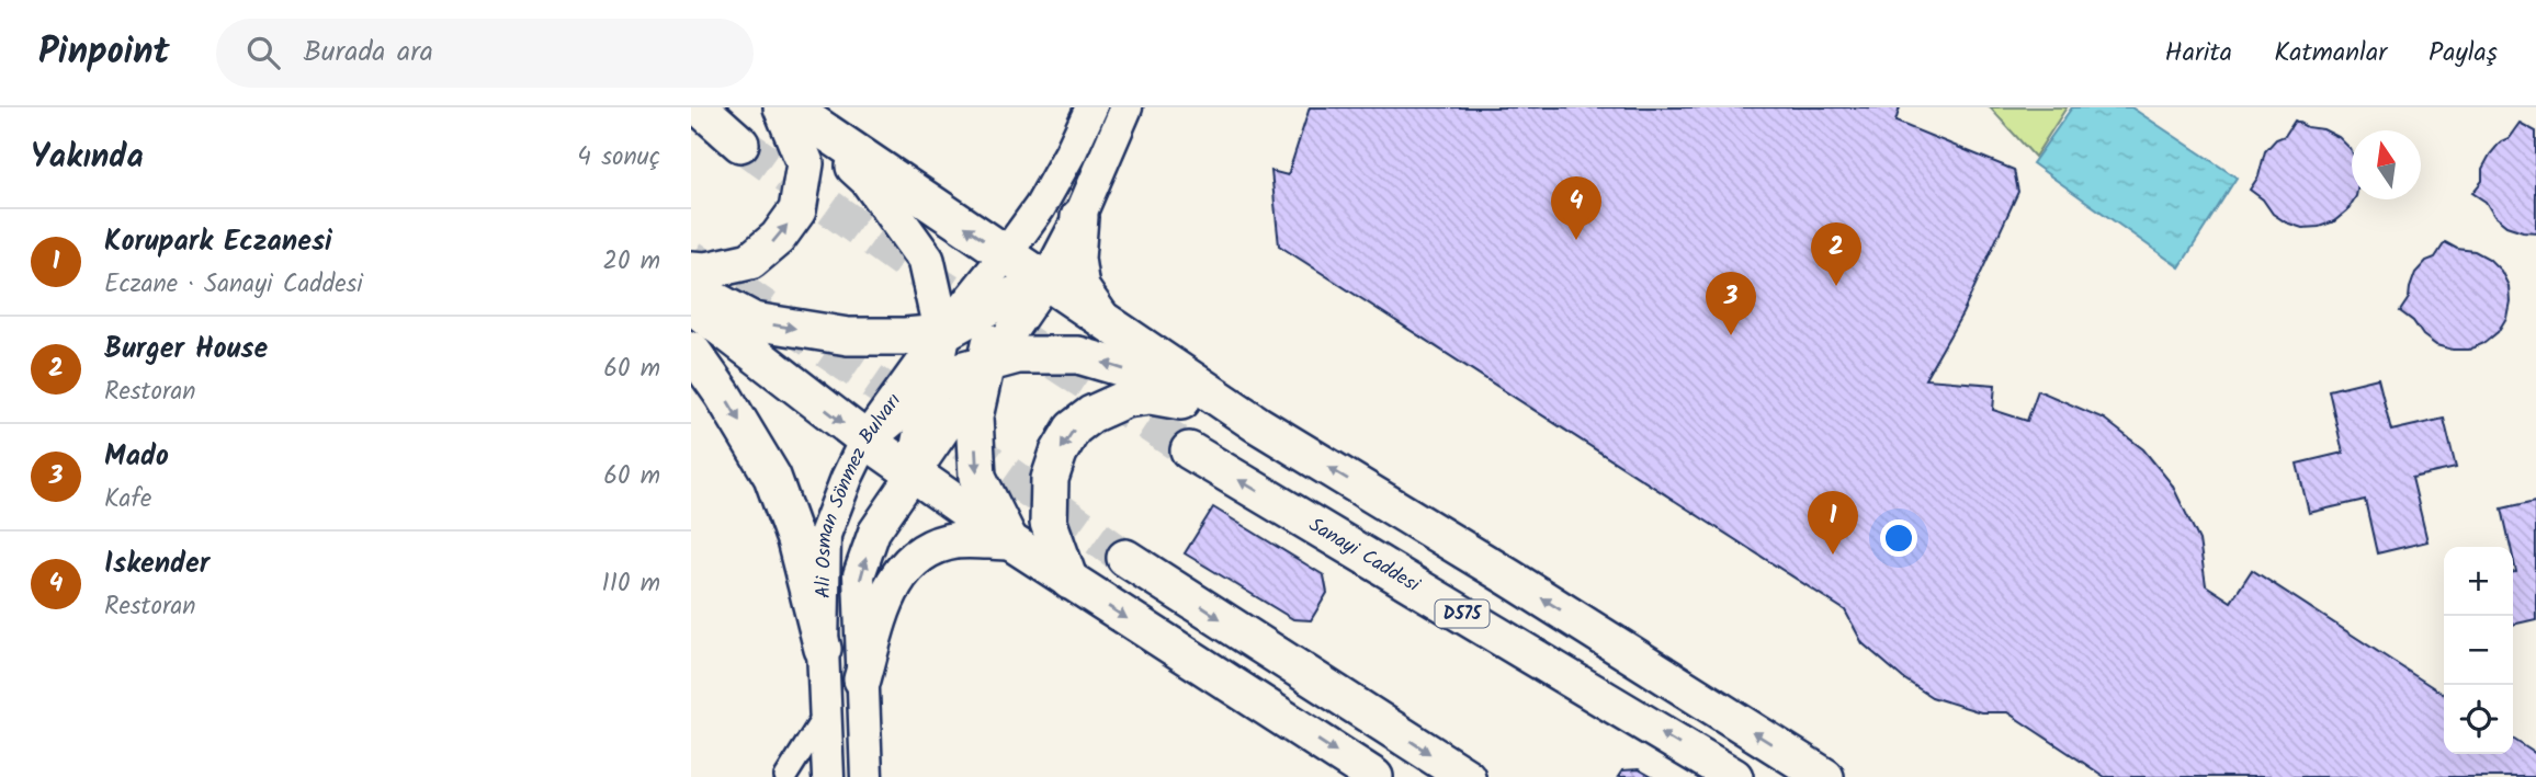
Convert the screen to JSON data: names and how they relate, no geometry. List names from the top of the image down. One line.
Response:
{"streets":{"highway":["Sanayi Caddesi","D575"],"main road":["Ali Osman Sönmez Bulvarı"]},"north":"top","page":{"header":"Pinpoint","search":"Burada ara","nav":["Harita","Katmanlar","Paylaş"],"heading":["Yakında","4 sonuç"],"pins":["4","2","3","1"],"list":[{"mark":"1","name":"Korupark Eczanesi","note":"Eczane · Sanayi Caddesi","value":"20 m"},{"mark":"2","name":"Burger House","note":"Restoran","value":"60 m"},{"mark":"3","name":"Mado","note":"Kafe","value":"60 m"},{"mark":"4","name":"Iskender","note":"Restoran","value":"110 m"}],"map_buttons":["+","−"]}}
